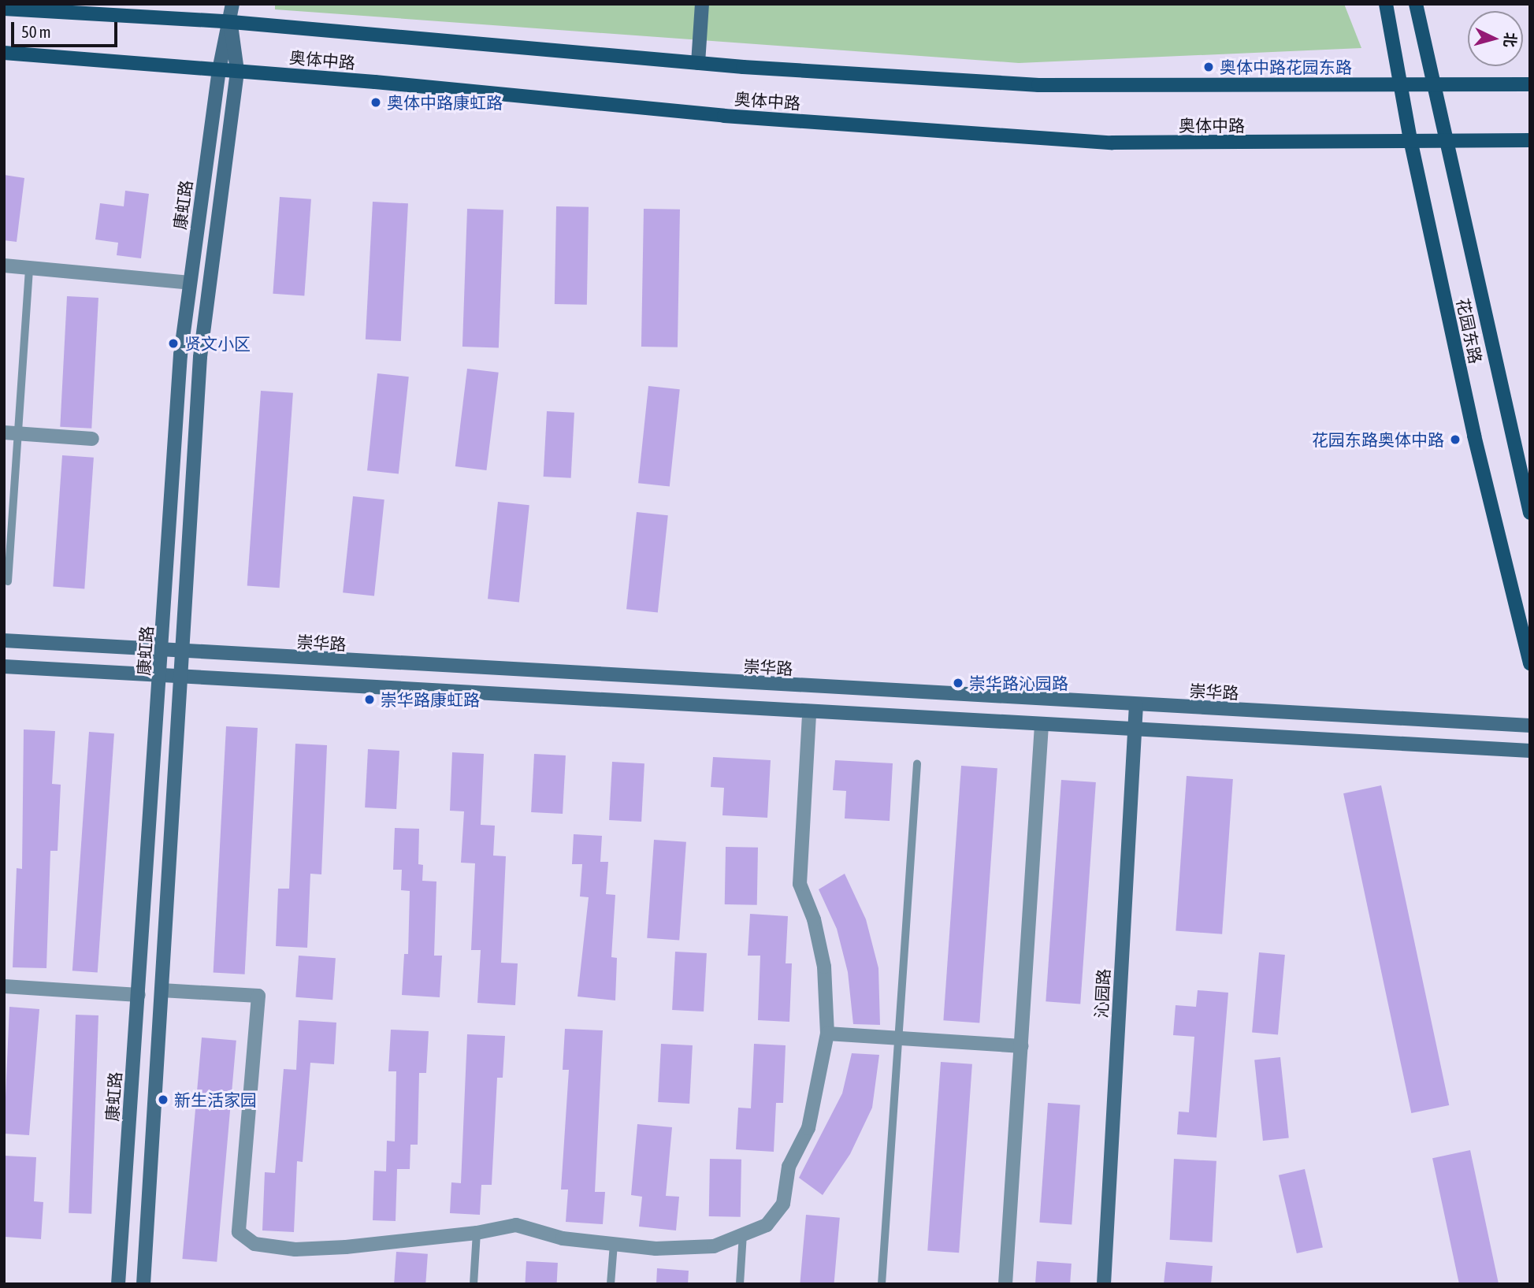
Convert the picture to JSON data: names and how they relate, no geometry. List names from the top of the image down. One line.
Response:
{"streets":{"main road":["奥体中路","康虹路","花园东路","崇华路","沁园路"]},"crossings":[["奥体中路","康虹路"],["奥体中路","花园东路"],["康虹路","崇华路"],["崇华路","沁园路"]],"places":["奥体中路花园东路","奥体中路康虹路","贤文小区","花园东路奥体中路","崇华路沁园路","崇华路康虹路","新生活家园"],"scale_bar":"50 m","north":"right"}
